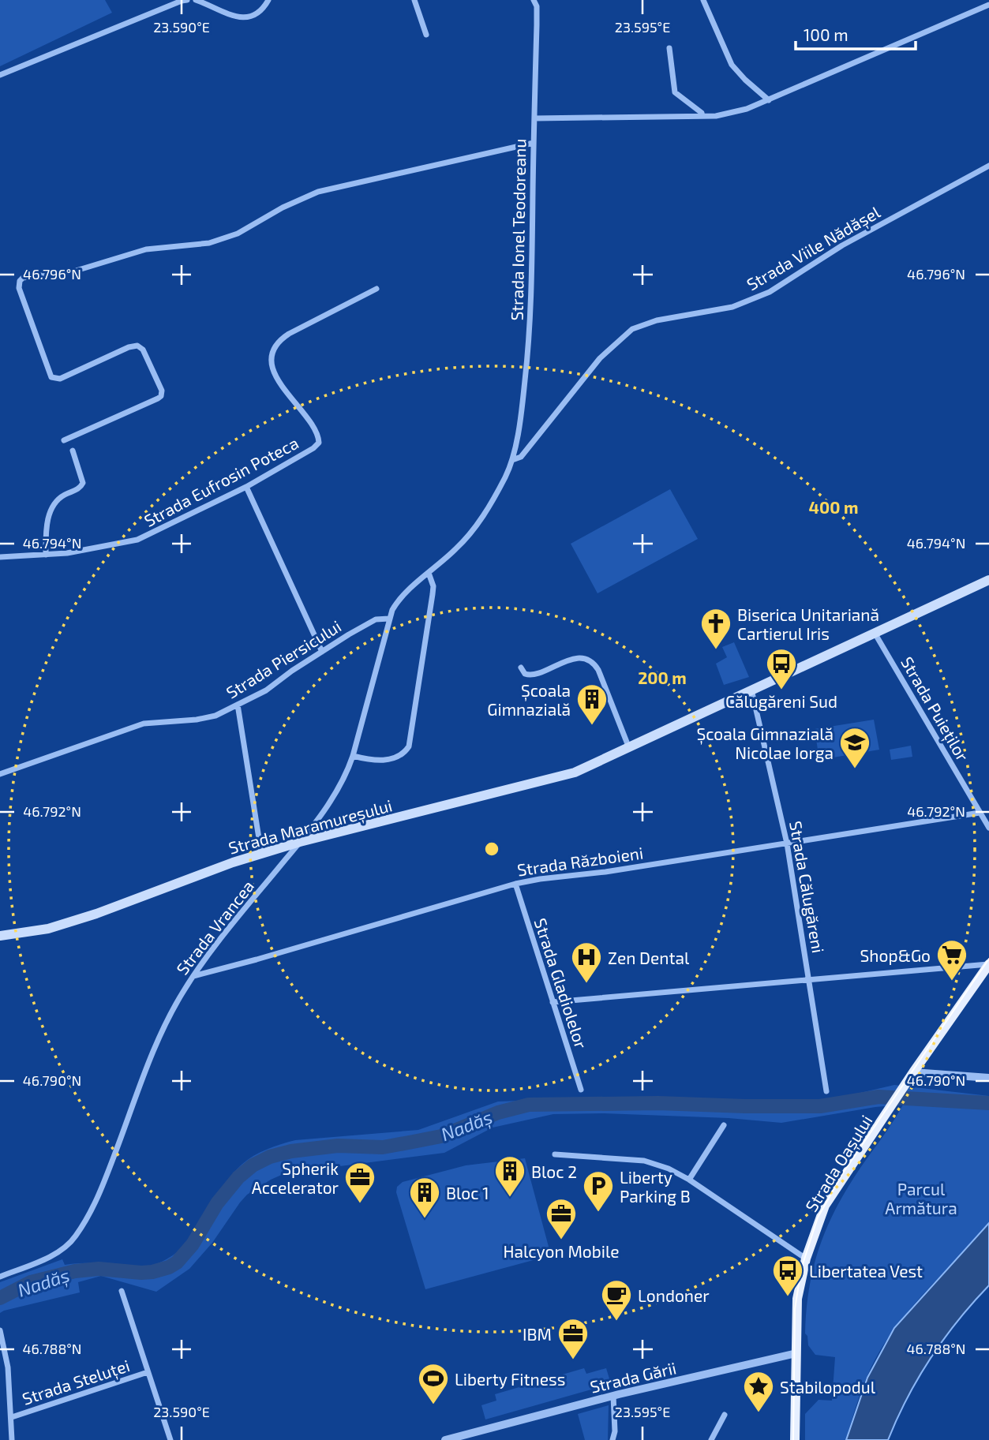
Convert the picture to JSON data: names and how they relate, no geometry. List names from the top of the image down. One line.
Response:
{"streets":{"main road":["Strada Maramureșului","Strada Oașului"],"street":["Strada Ionel Teodoreanu","Strada Viile Nădășel","Strada Eufrosin Poteca","Strada Piersicului","Strada Puieților","Strada Războieni","Strada Călugăreni","Strada Vrancea","Strada Gladiolelor","Strada Gării","Strada Steluței"]},"crossings":[["Strada Ionel Teodoreanu","Strada Viile Nădășel"],["Strada Puieților","Strada Maramureșului"],["Strada Puieților","Strada Războieni"],["Strada Maramureșului","Strada Călugăreni"],["Strada Maramureșului","Strada Vrancea"],["Strada Războieni","Strada Călugăreni"],["Strada Războieni","Strada Vrancea"],["Strada Războieni","Strada Gladiolelor"],["Strada Oașului","Strada Gării"]],"water":["Nadăș"],"parks":["Parcul Armătura"],"places":{"church":["Biserica Unitariană Cartierul Iris"],"bus stop":["Călugăreni Sud","Libertatea Vest"],"building":["Școala Gimnazială","Bloc 2","Bloc 1"],"school or university":["Școala Gimnazială Nicolae Iorga"],"supermarket":["Shop&Go"],"hospital":["Zen Dental"],"office":["Spherik Accelerator","Halcyon Mobile","IBM"],"parking":["Liberty Parking B"],"cafe":["Londoner"],"sports":["Liberty Fitness"],"place":["Stabilopodul"]},"scale_bar":"100 m","coordinates":["23.590°E","23.595°E","46.796°N","46.794°N","46.792°N","46.790°N","46.788°N"],"rings":["400 m","200 m"]}
